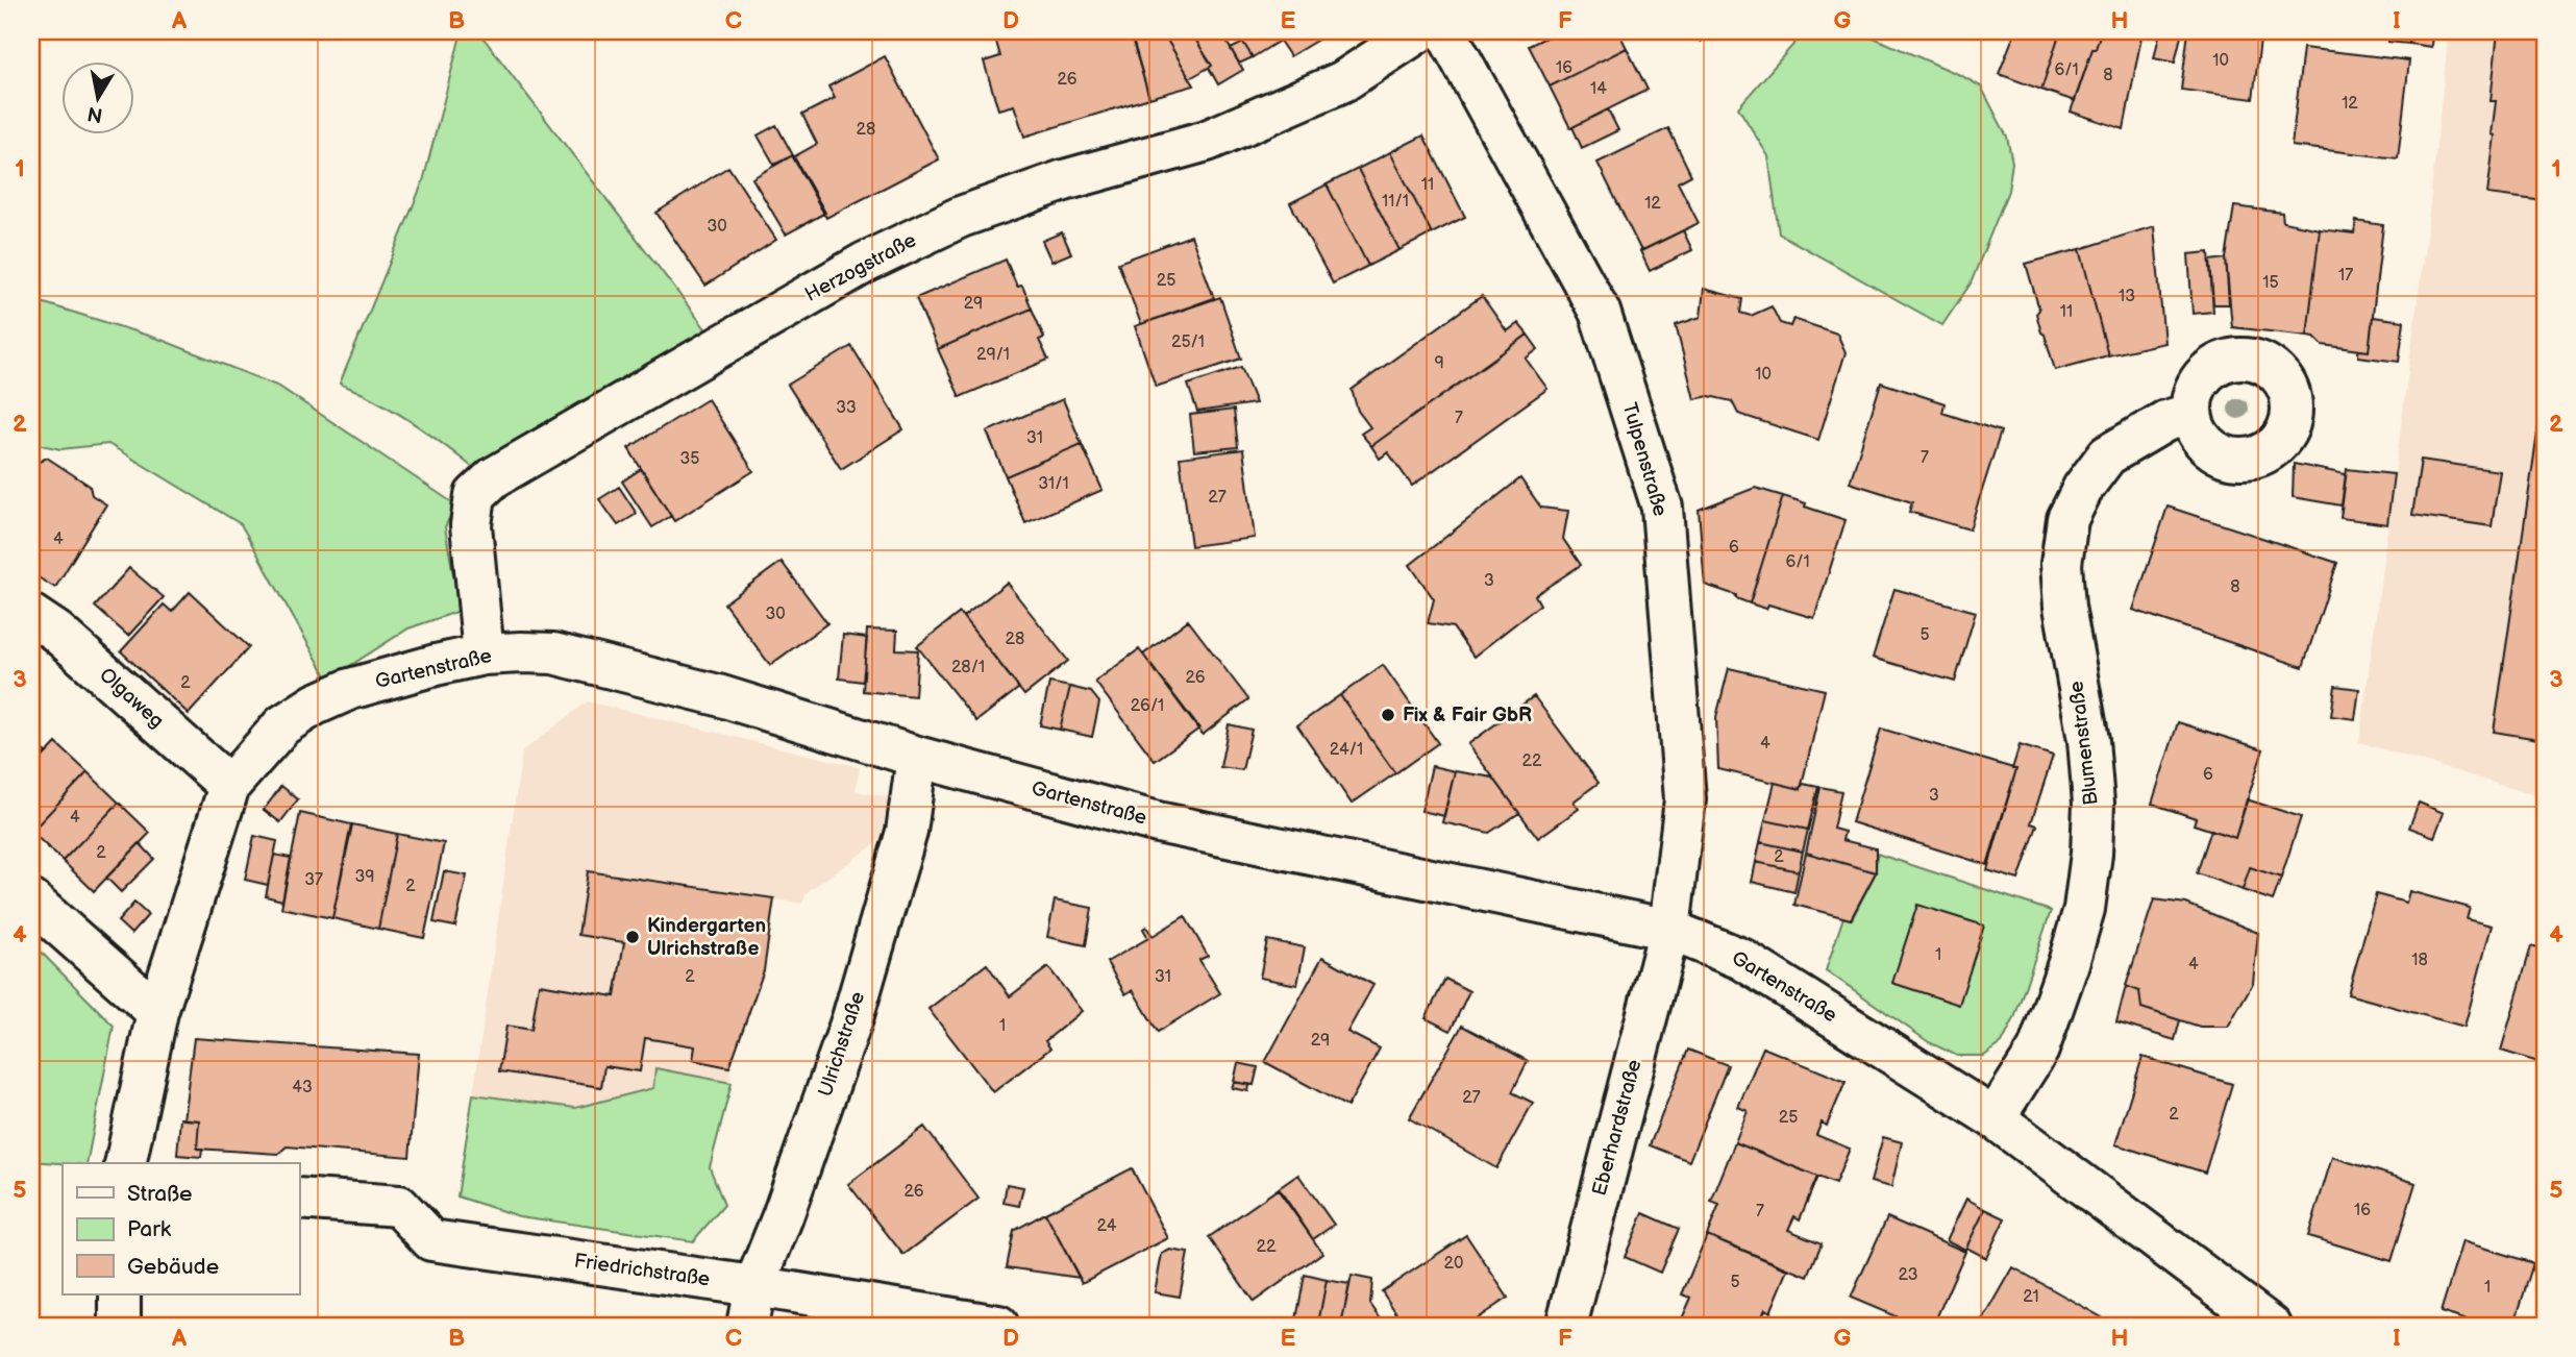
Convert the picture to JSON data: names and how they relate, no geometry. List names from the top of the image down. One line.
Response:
{"streets":{"street":["Herzogstraße","Tulpenstraße","Gartenstraße","Olgaweg","Blumenstraße","Ulrichstraße","Eberhardstraße","Friedrichstraße"]},"crossings":[["Herzogstraße","Gartenstraße"],["Tulpenstraße","Gartenstraße"],["Tulpenstraße","Eberhardstraße"],["Gartenstraße","Olgaweg"],["Gartenstraße","Blumenstraße"],["Gartenstraße","Ulrichstraße"],["Gartenstraße","Eberhardstraße"],["Ulrichstraße","Friedrichstraße"]],"places":["Fix & Fair GbR","Kindergarten Ulrichstraße"],"house_numbers":["10","16","6/1","8","26","14","12","28","11","11/1","12","30","17","25","15","13","29","11","25/1","29/1","9","10","33","7","31","7","35","31/1","27","4","6","6/1","3","8","30","5","28","28/1","26","2","26/1","4","24/1","22","6","3","4","2","2","39","37","2","1","18","4","2","31","1","29","43","27","2","25","26","16","7","24","22","20","23","5","1","21"],"legend":["Straße","Park","Gebäude"],"north":"bottom","grid":{"columns":["A","B","C","D","E","F","G","H","I"],"rows":["1","2","3","4","5"]}}
